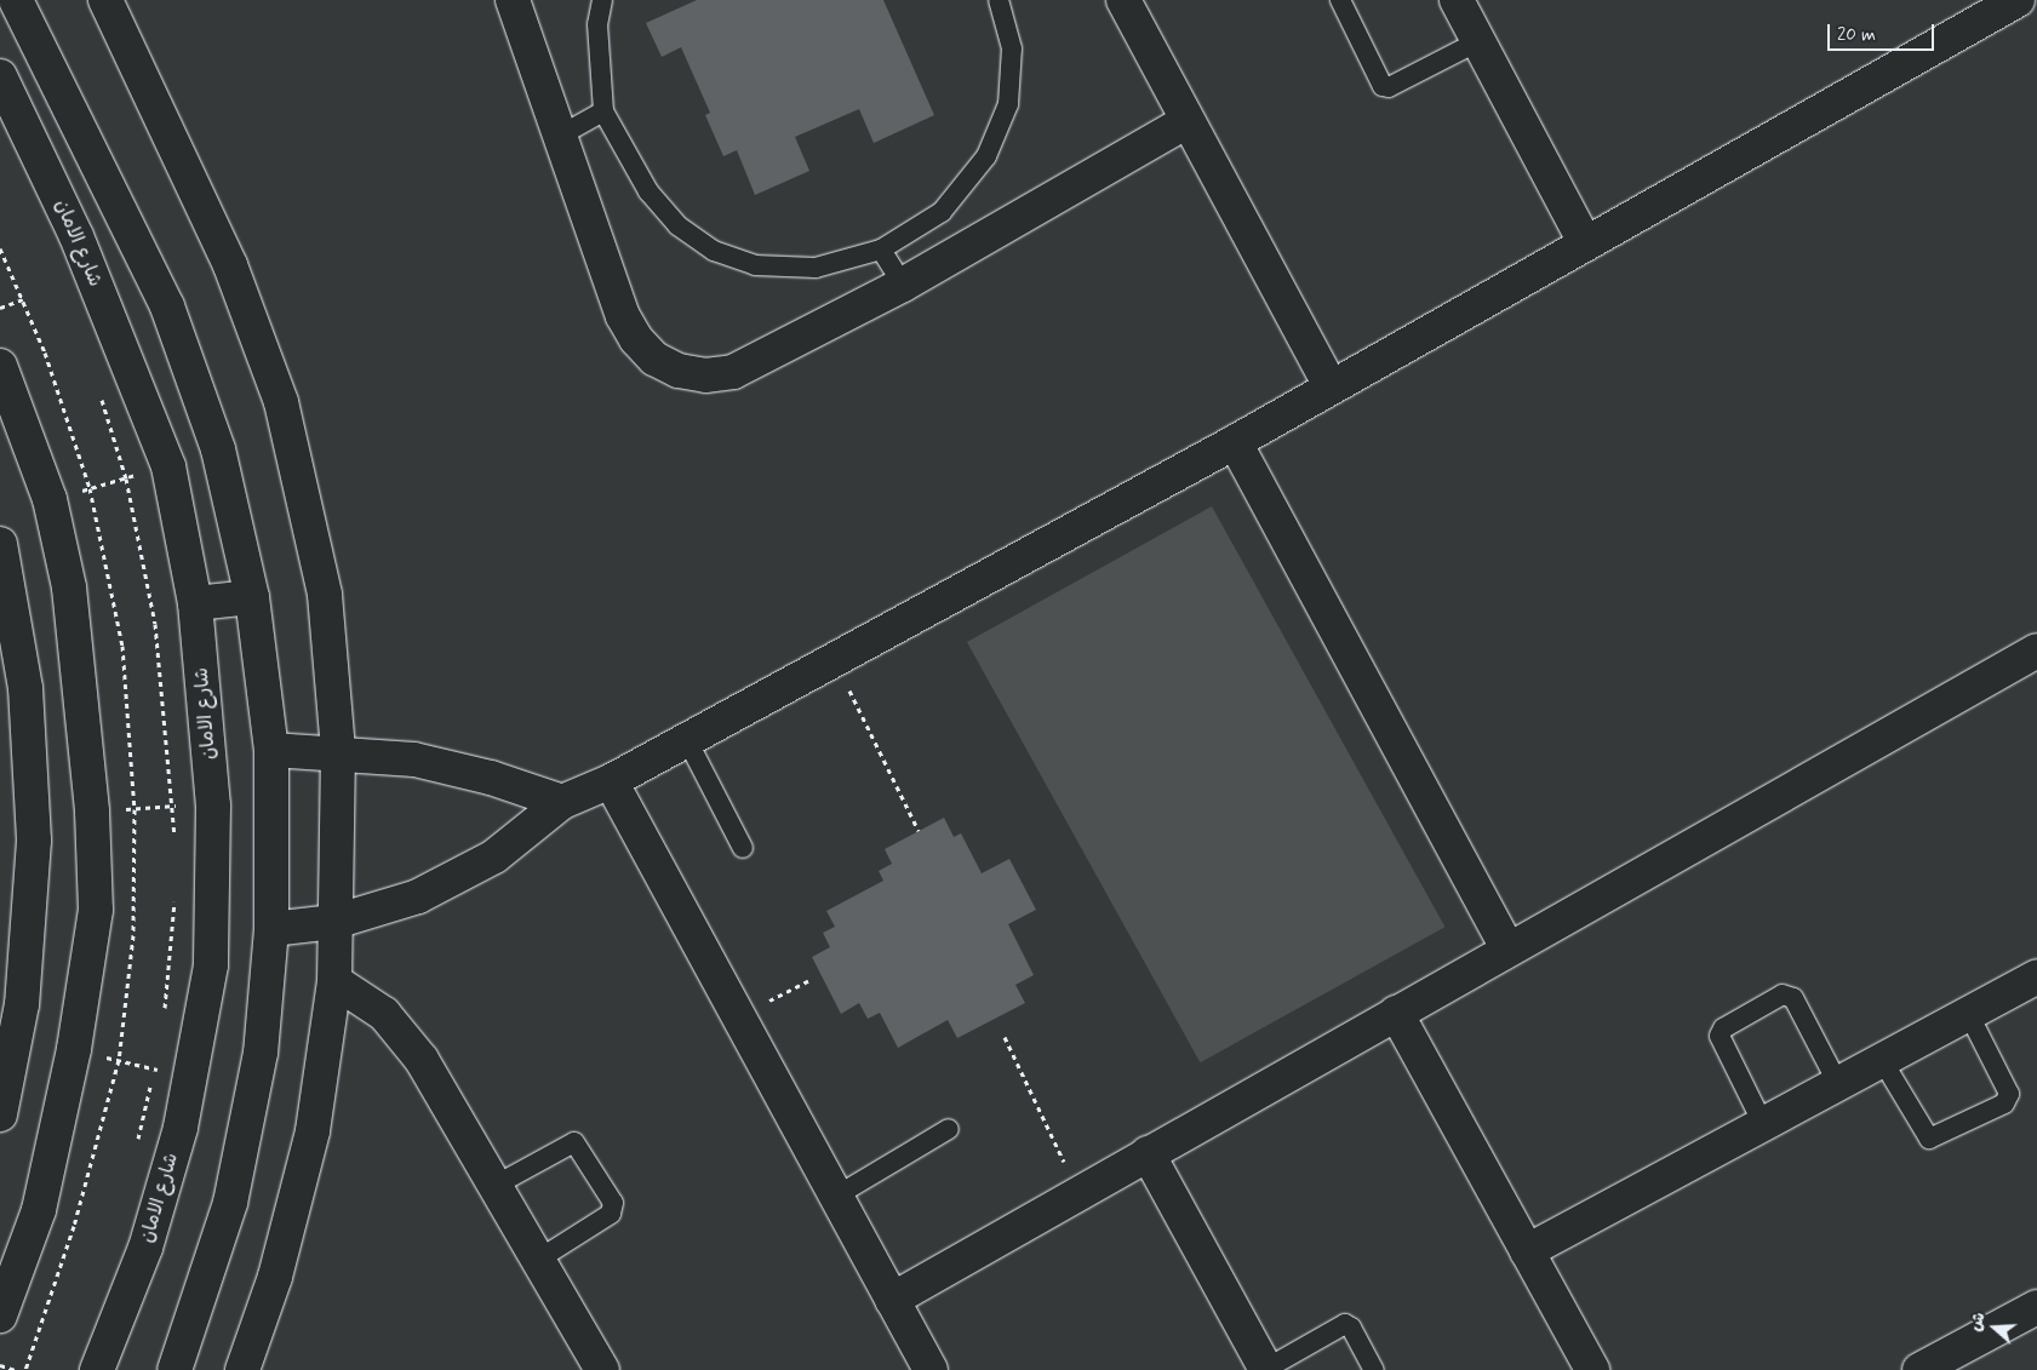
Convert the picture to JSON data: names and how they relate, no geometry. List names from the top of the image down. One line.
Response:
{"streets":{"street":["شارع الامان"]},"scale_bar":"20 m","north":"left"}
